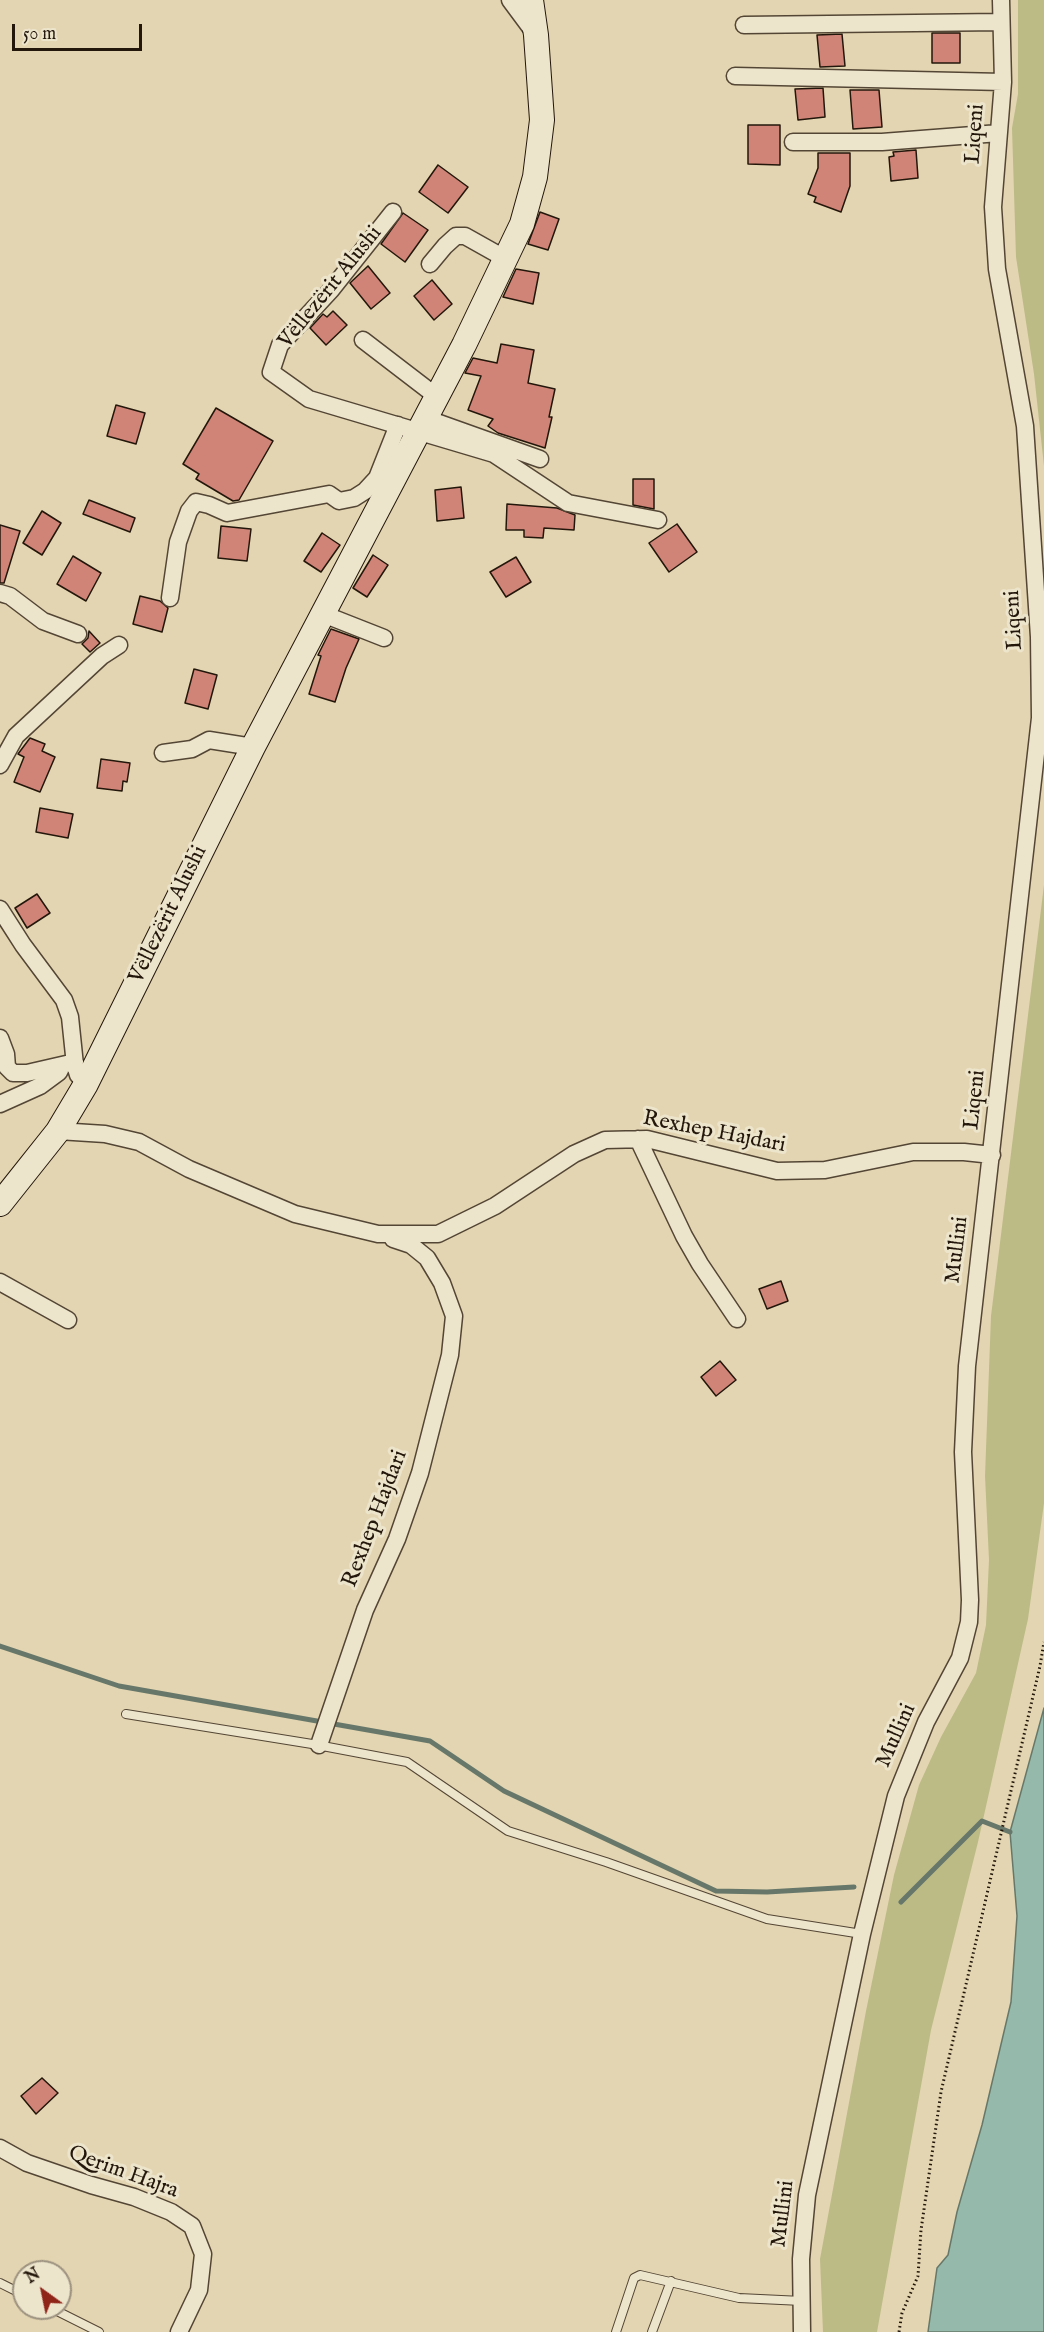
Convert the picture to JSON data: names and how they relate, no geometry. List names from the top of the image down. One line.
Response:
{"streets":{"main road":["Vëllezërit Alushi"],"street":["Liqeni","Rexhep Hajdari","Mullini","Qerim Hajra"]},"crossings":[["Liqeni","Rexhep Hajdari"],["Liqeni","Mullini"],["Vëllezërit Alushi","Rexhep Hajdari"],["Rexhep Hajdari","Mullini"]],"scale_bar":"50 m","north":"top left"}
